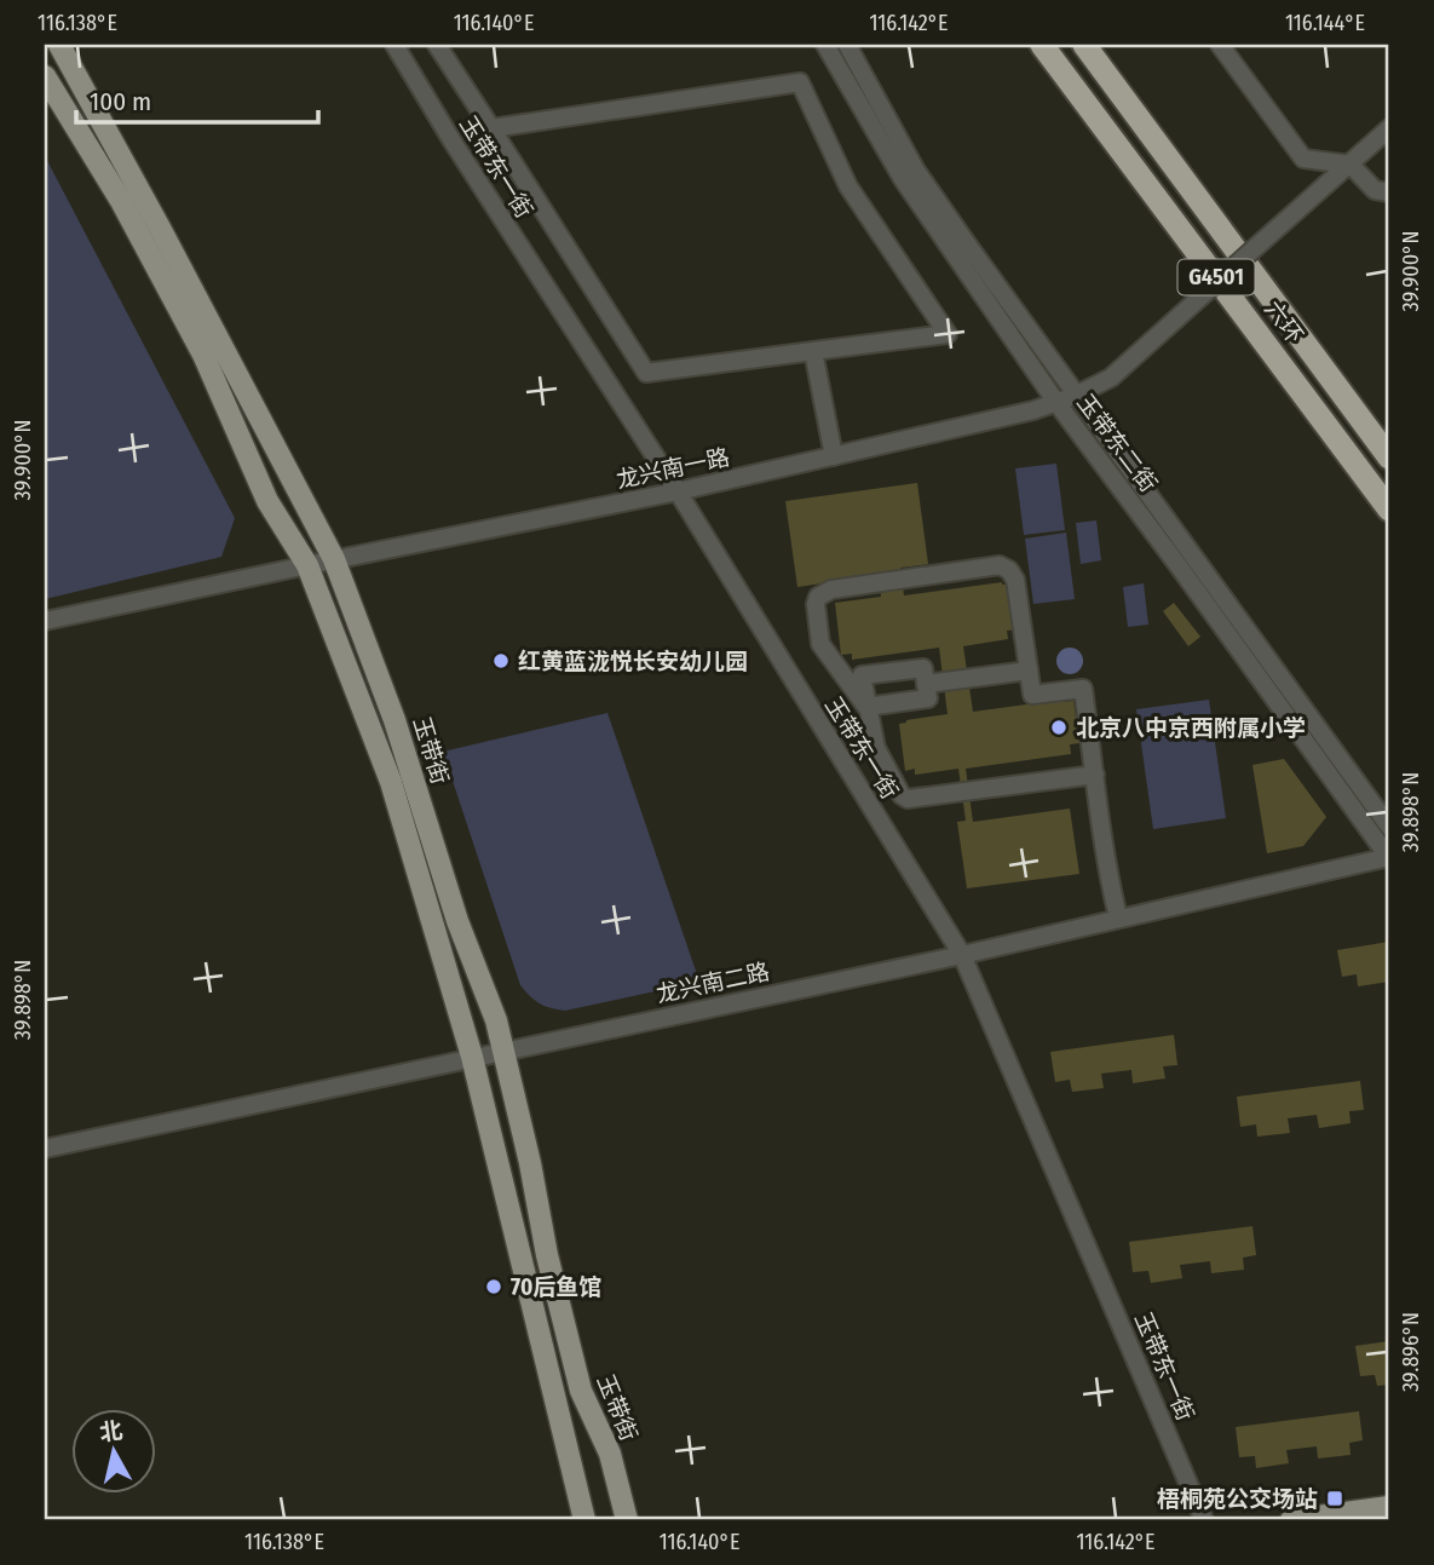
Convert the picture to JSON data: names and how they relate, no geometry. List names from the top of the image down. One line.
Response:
{"streets":{"highway":["G4501","六环"],"main road":["玉带街"],"street":["玉带东一街","玉带东二街","龙兴南一路","龙兴南二路"]},"crossings":[["玉带东一街","龙兴南一路"],["玉带东一街","龙兴南二路"],["玉带东二街","龙兴南一路"],["玉带东二街","龙兴南二路"],["龙兴南一路","玉带街"],["玉带街","龙兴南二路"]],"places":{"other":["红黄蓝泷悦长安幼儿园","北京八中京西附属小学","70后鱼馆"],"transit":["梧桐苑公交场站"]},"scale_bar":"100 m","north":"top","coordinates":["116.138°E","116.140°E","116.142°E","116.144°E","39.900°N","39.898°N","39.896°N"]}
